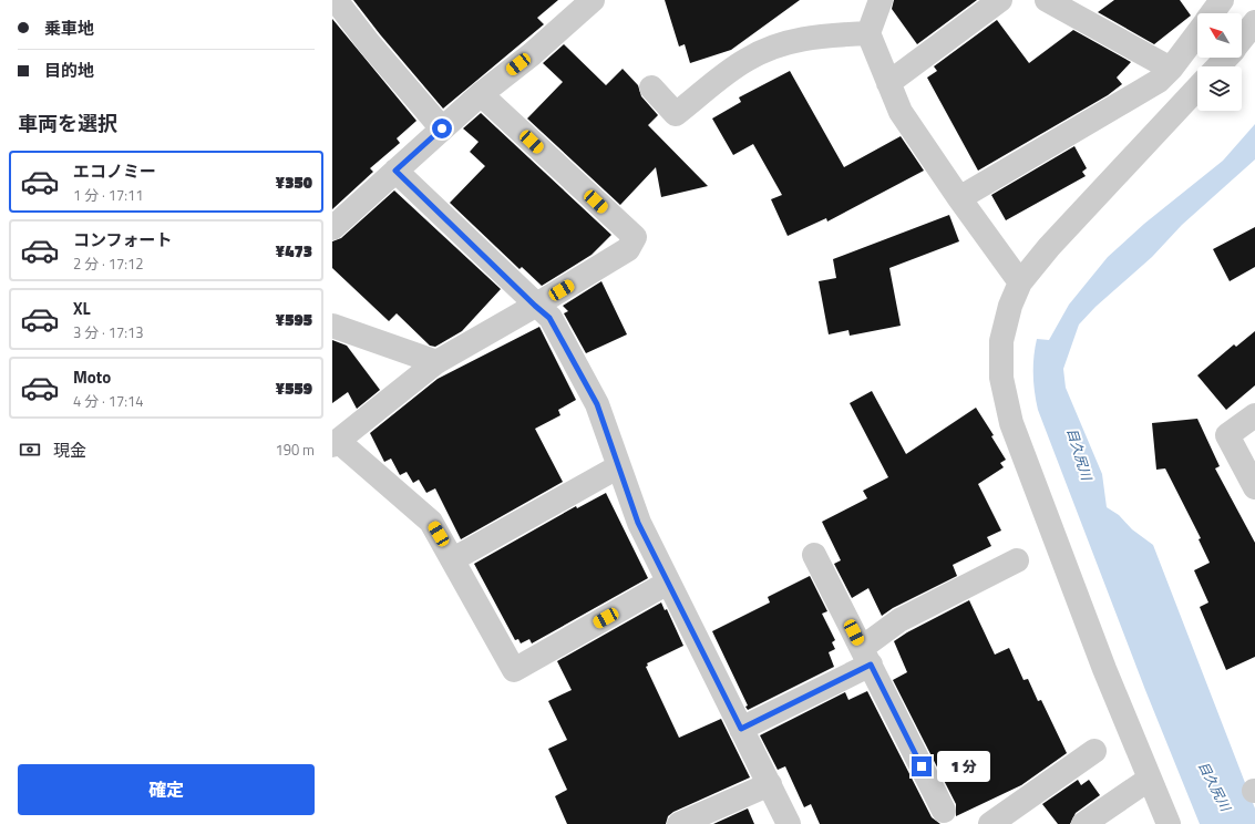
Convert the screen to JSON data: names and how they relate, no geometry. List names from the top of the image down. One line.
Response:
{"water":["目久尻川"],"north":"top left","page":{"banner":["乗車地","目的地"],"heading":"車両を選択","list":[{"name":"エコノミー","note":"1 分 · 17:11","value":"¥350"},{"name":"コンフォート","note":"2 分 · 17:12","value":"¥473"},{"name":"XL","note":"3 分 · 17:13","value":"¥595"},{"name":"Moto","note":"4 分 · 17:14","value":"¥559"}],"pay":["現金","190 m"],"bubble":"1 分","buttons":"確定"}}
